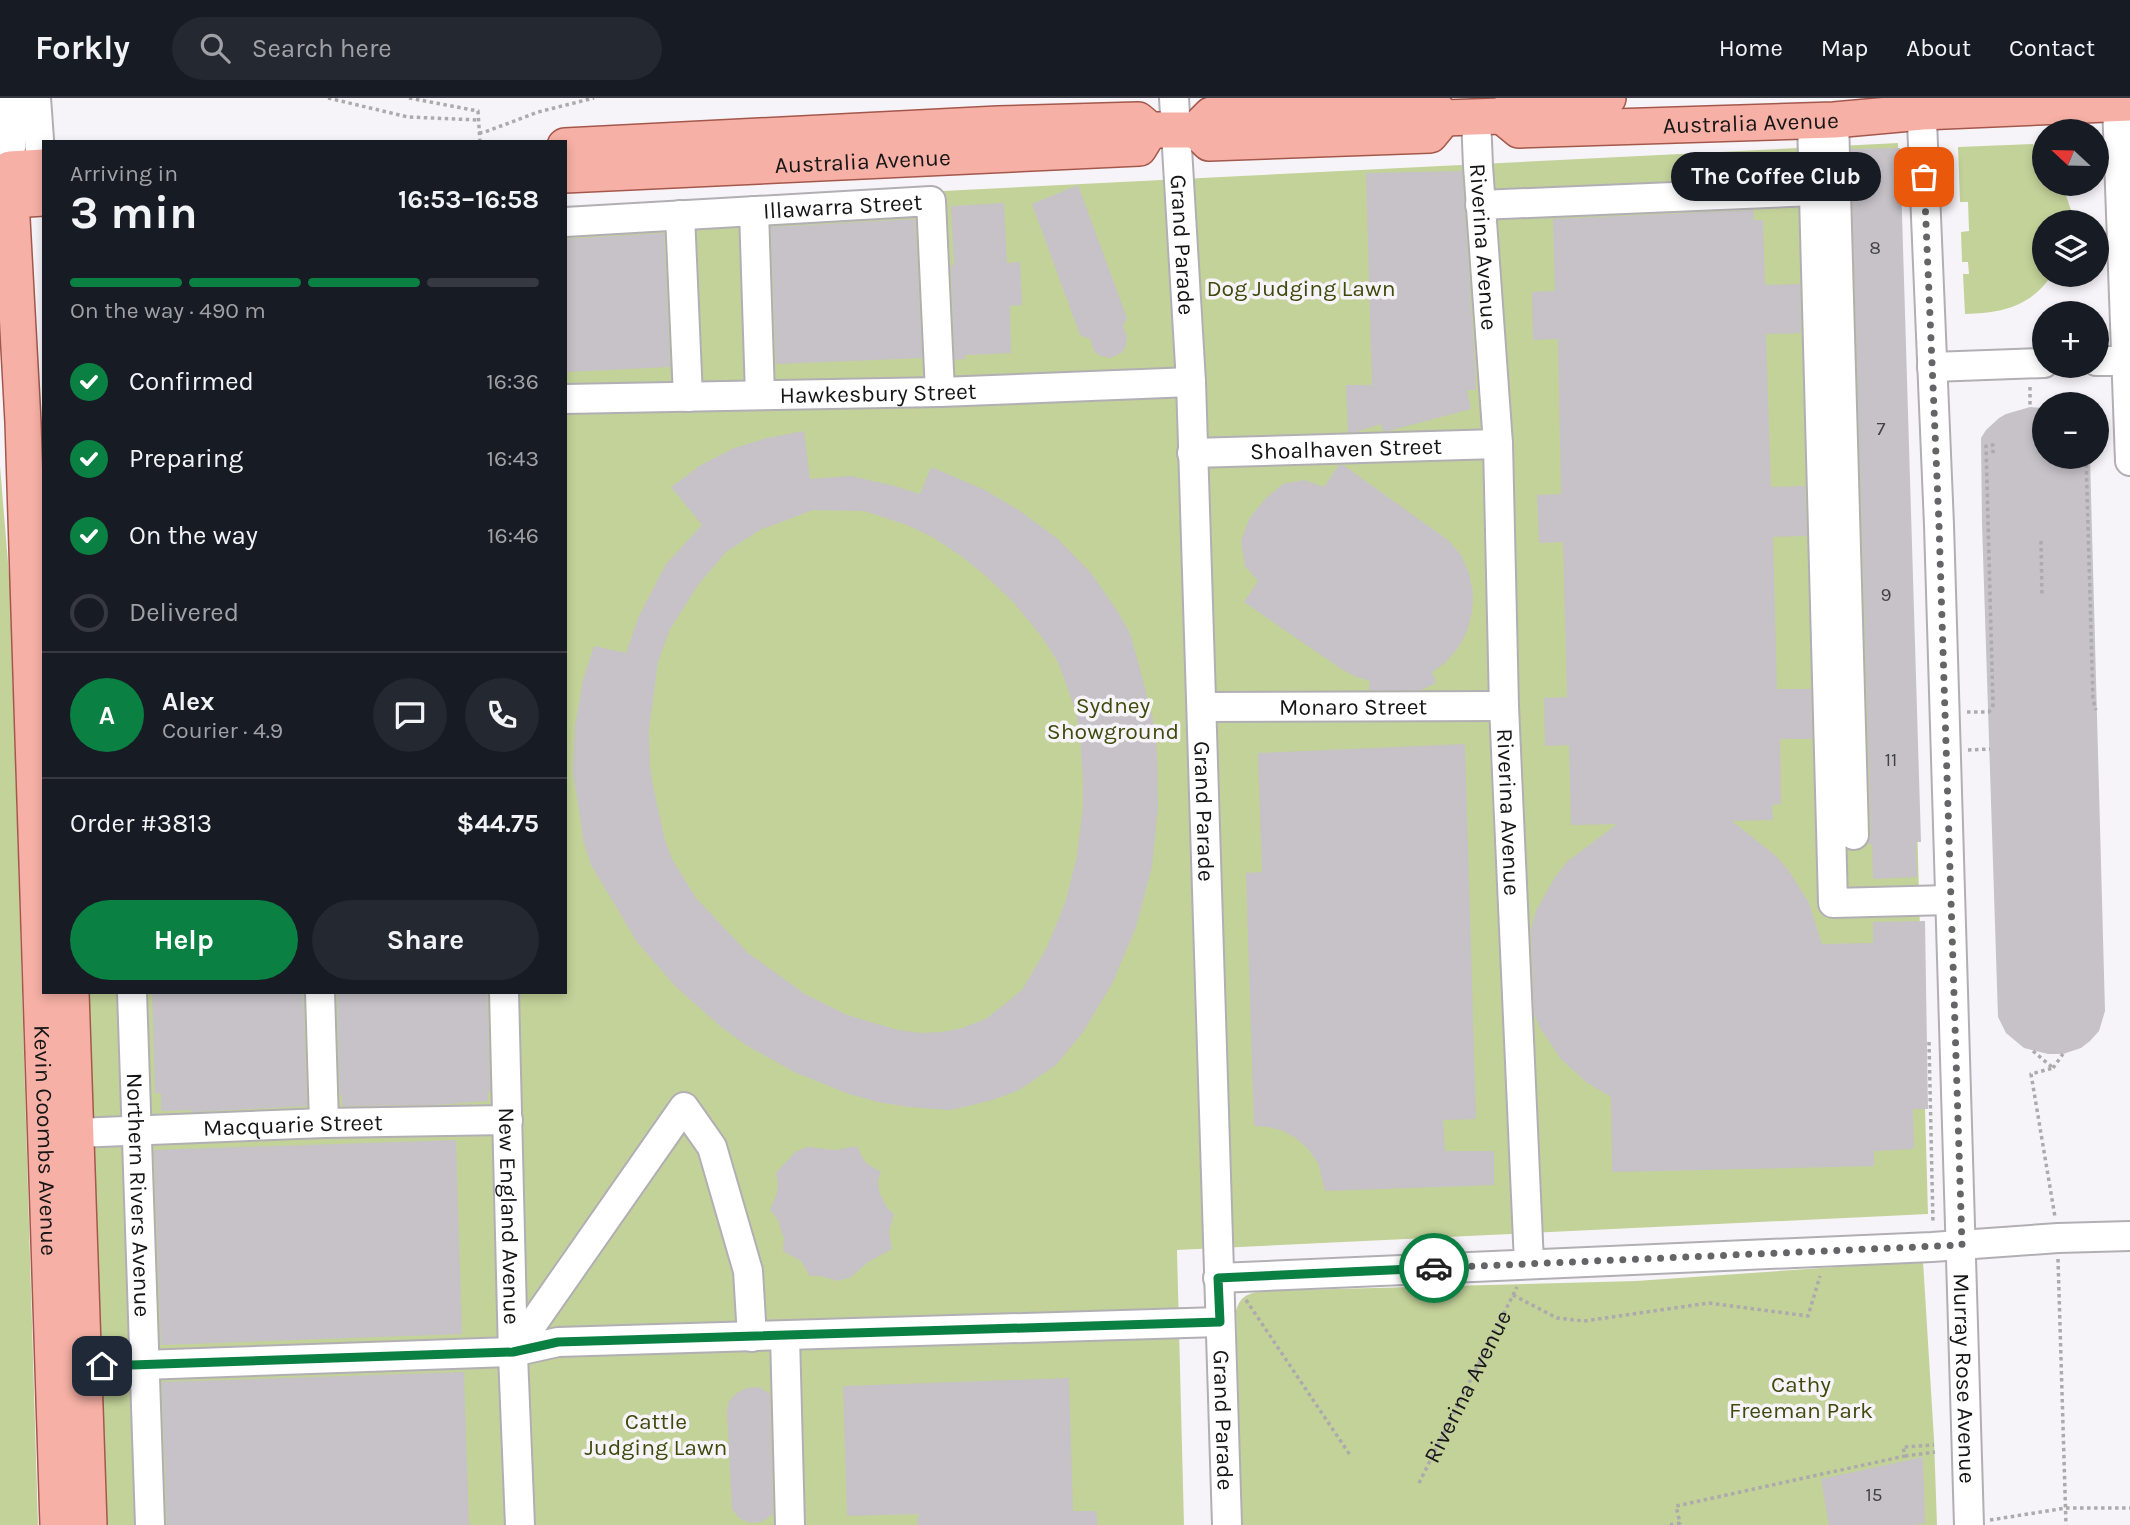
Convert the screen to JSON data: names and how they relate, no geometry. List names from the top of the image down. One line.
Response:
{"streets":{"main road":["Australia Avenue","Kevin Coombs Avenue"],"street":["Illawarra Street","Grand Parade","Riverina Avenue","Hawkesbury Street","Shoalhaven Street","Monaro Street","Macquarie Street","Northern Rivers Avenue","New England Avenue","Murray Rose Avenue"]},"crossings":[["Australia Avenue","Grand Parade"],["Australia Avenue","Riverina Avenue"],["Australia Avenue","Murray Rose Avenue"],["Illawarra Street","Hawkesbury Street"],["Grand Parade","Hawkesbury Street"],["Grand Parade","Shoalhaven Street"],["Grand Parade","Monaro Street"],["Riverina Avenue","Shoalhaven Street"],["Riverina Avenue","Monaro Street"],["Macquarie Street","Kevin Coombs Avenue"],["Macquarie Street","Northern Rivers Avenue"],["Macquarie Street","New England Avenue"]],"parks":["Dog Judging Lawn","Sydney Showground","Cathy Freeman Park","Cattle Judging Lawn"],"places":["The Coffee Club"],"house_numbers":["8","7","9","11","15"],"north":"left","page":{"header":"Forkly","search":"Search here","nav":["Home","Map","About","Contact"],"map_buttons":["+","−"],"heading":["3 min","Arriving in","16:53–16:58"],"panel":["Alex","Courier · 4.9","Order #3813","$44.75"],"bubble":"The Coffee Club","bar":"On the way · 490 m","list":[["Confirmed","16:36"],["Preparing","16:43"],["On the way","16:46"],"Delivered"],"round":"A","buttons":["Help","Share"]}}
